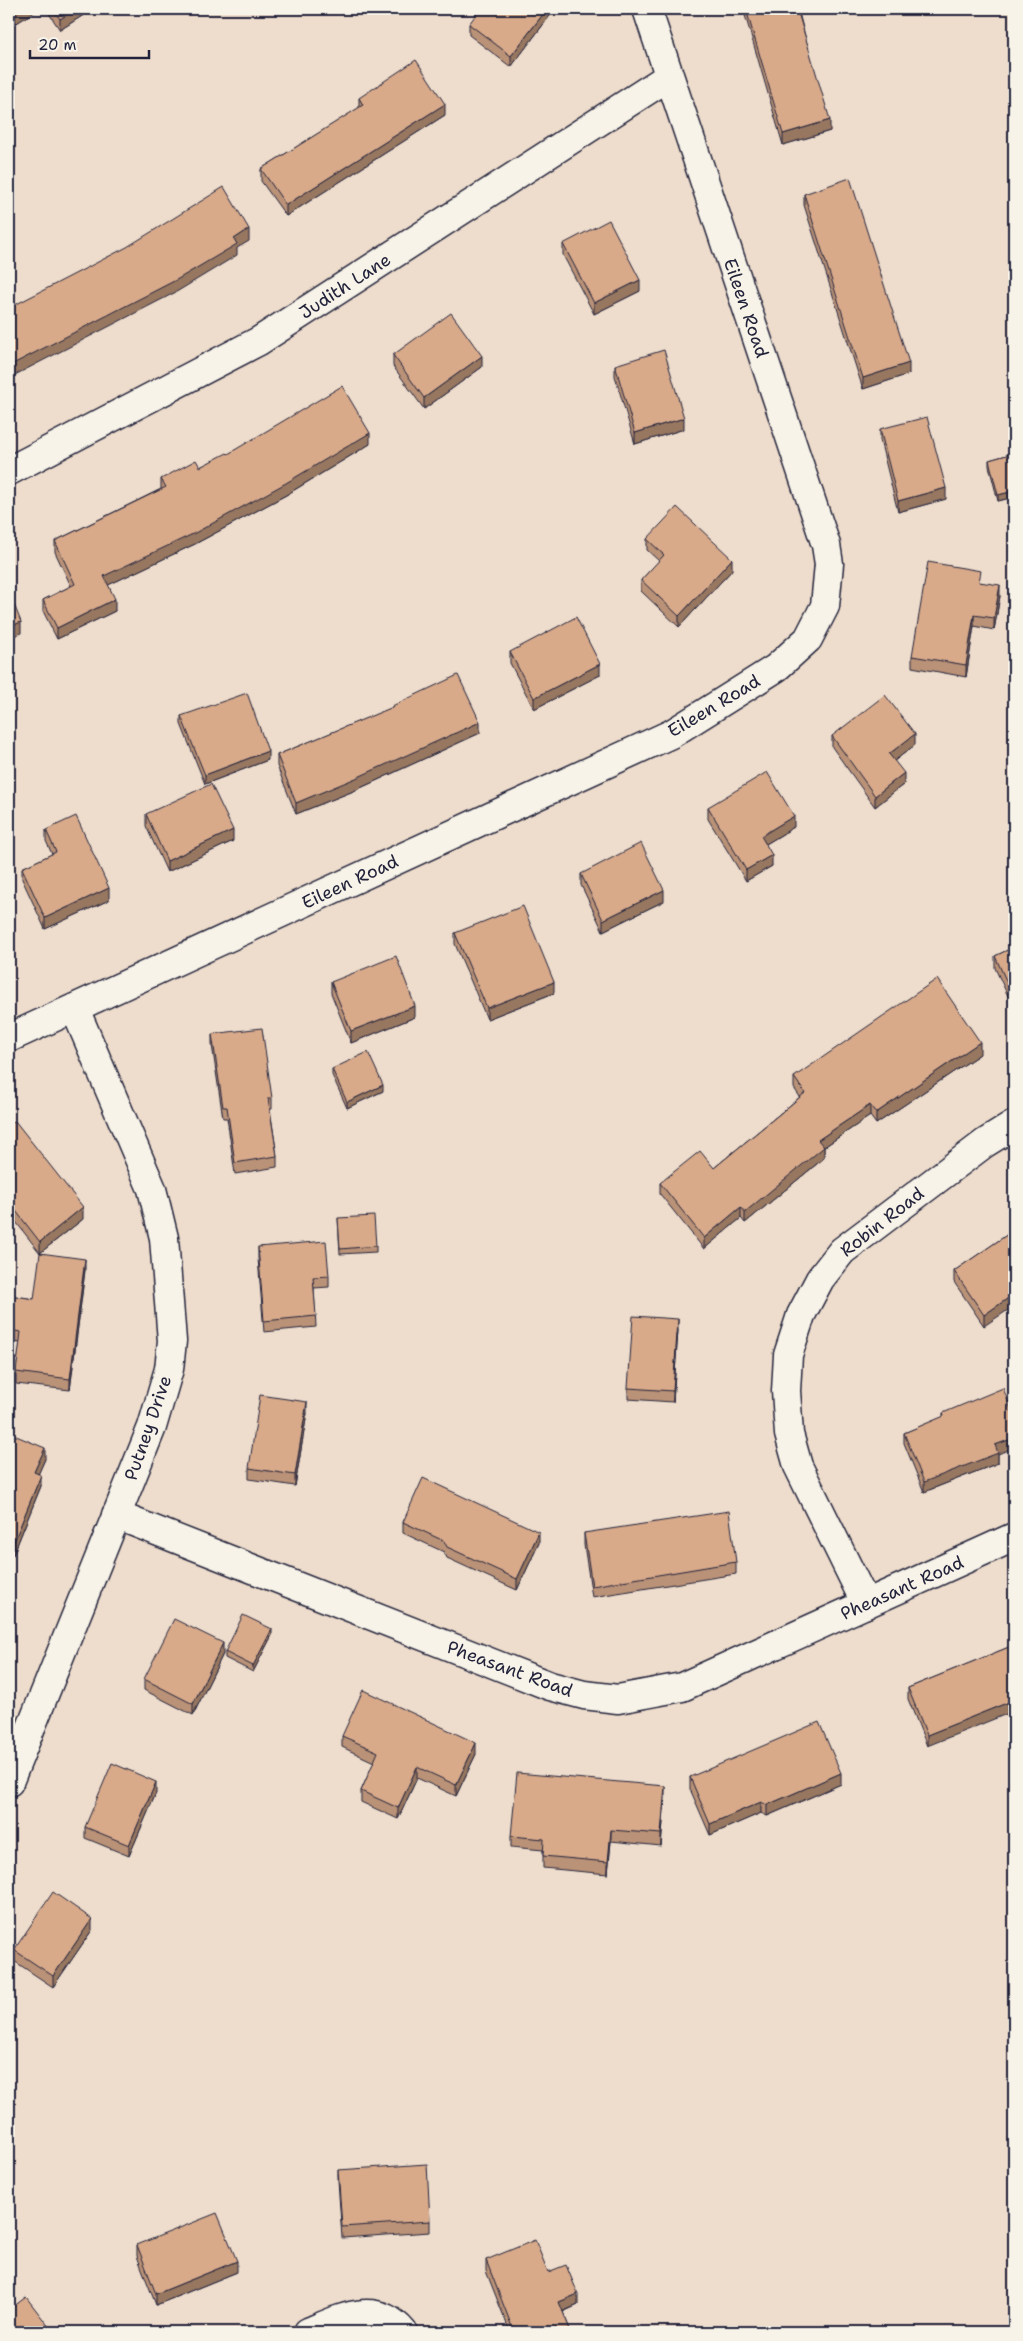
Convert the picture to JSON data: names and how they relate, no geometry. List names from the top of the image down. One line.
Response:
{"streets":{"street":["Judith Lane","Eileen Road","Robin Road","Putney Drive","Pheasant Road"]},"crossings":[["Judith Lane","Eileen Road"],["Eileen Road","Putney Drive"],["Robin Road","Pheasant Road"],["Putney Drive","Pheasant Road"]],"scale_bar":"20 m"}
